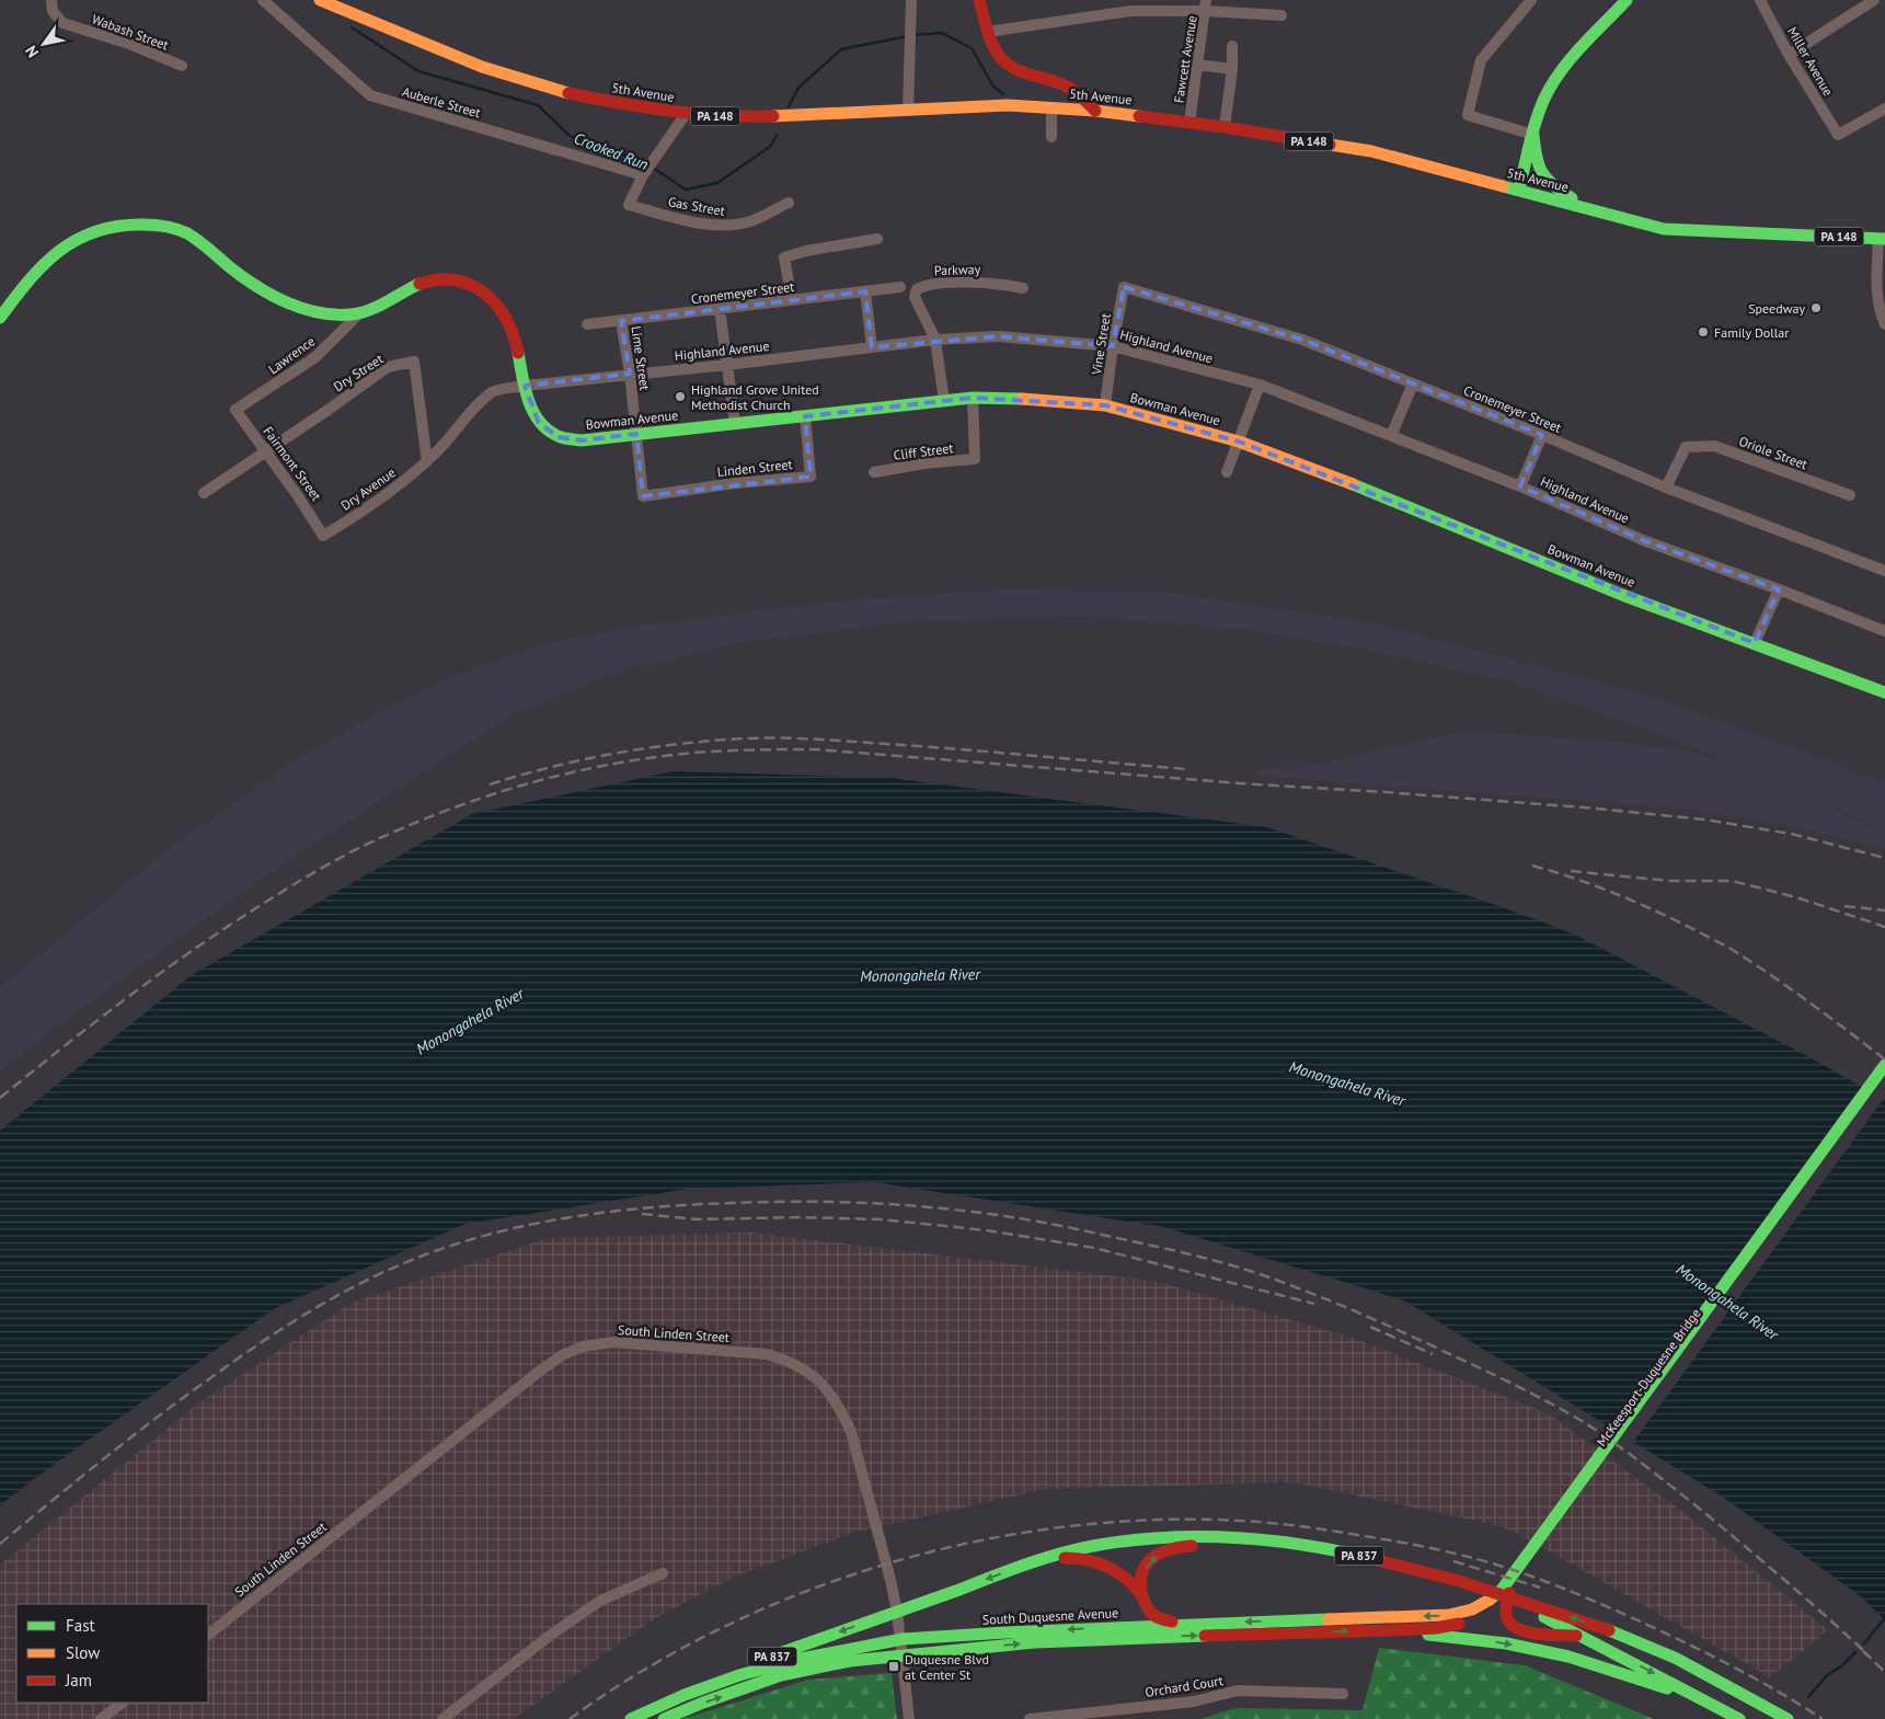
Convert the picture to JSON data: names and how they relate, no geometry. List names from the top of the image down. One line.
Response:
{"streets":{"main road":["5th Avenue","PA 148","Bowman Avenue","McKeesport-Duquesne Bridge","PA 837","South Duquesne Avenue"],"street":["Wabash Street","Fawcett Avenue","Miller Avenue","Auberle Street","Gas Street","Parkway","Cronemeyer Street","Vine Street","Highland Avenue","Lawrence","Lime Street","Dry Street","Cliff Street","Oriole Street","Fairmont Street","Linden Street","Dry Avenue","South Linden Street","Orchard Court"]},"crossings":[["Fawcett Avenue","5th Avenue"],["Auberle Street","Gas Street"],["Parkway","Highland Avenue"],["Cronemeyer Street","Vine Street"],["Cronemeyer Street","Lime Street"],["Cronemeyer Street","Oriole Street"],["Vine Street","Highland Avenue"],["Vine Street","Bowman Avenue"],["Highland Avenue","Lime Street"],["Highland Avenue","Dry Street"],["Highland Avenue","Bowman Avenue"],["Highland Avenue","Dry Avenue"],["Lawrence","Bowman Avenue"],["Lawrence","Fairmont Street"],["Lime Street","Bowman Avenue"],["Lime Street","Linden Street"],["Dry Street","Fairmont Street"],["Dry Street","Dry Avenue"],["Bowman Avenue","Cliff Street"],["Bowman Avenue","Linden Street"],["Fairmont Street","Dry Avenue"],["South Linden Street","PA 837"],["South Linden Street","South Duquesne Avenue"],["McKeesport-Duquesne Bridge","PA 837"],["McKeesport-Duquesne Bridge","South Duquesne Avenue"],["PA 837","South Duquesne Avenue"]],"water":["Crooked Run","Monongahela River"],"places":{"other":["Speedway","Family Dollar","Highland Grove United Methodist Church"],"transit":["Duquesne Blvd at Center St"]},"legend":["Fast","Slow","Jam"],"north":"bottom left"}
